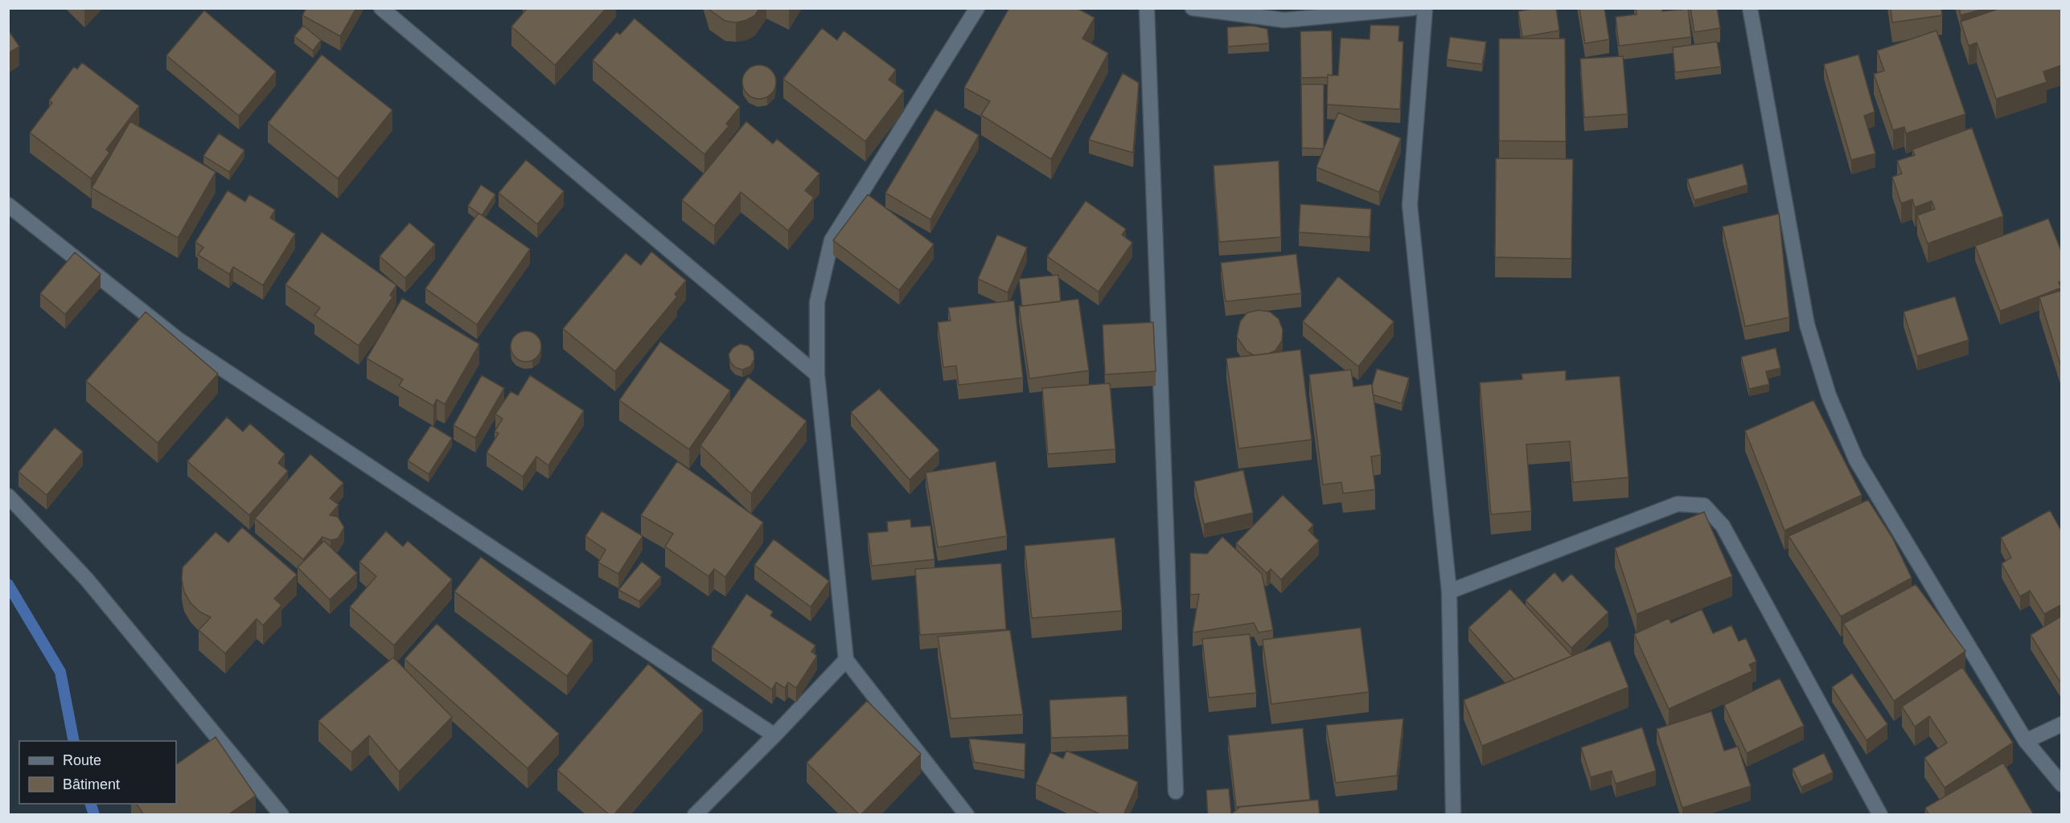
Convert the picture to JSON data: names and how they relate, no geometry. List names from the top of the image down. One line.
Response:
{"legend":["Route","Bâtiment"]}
